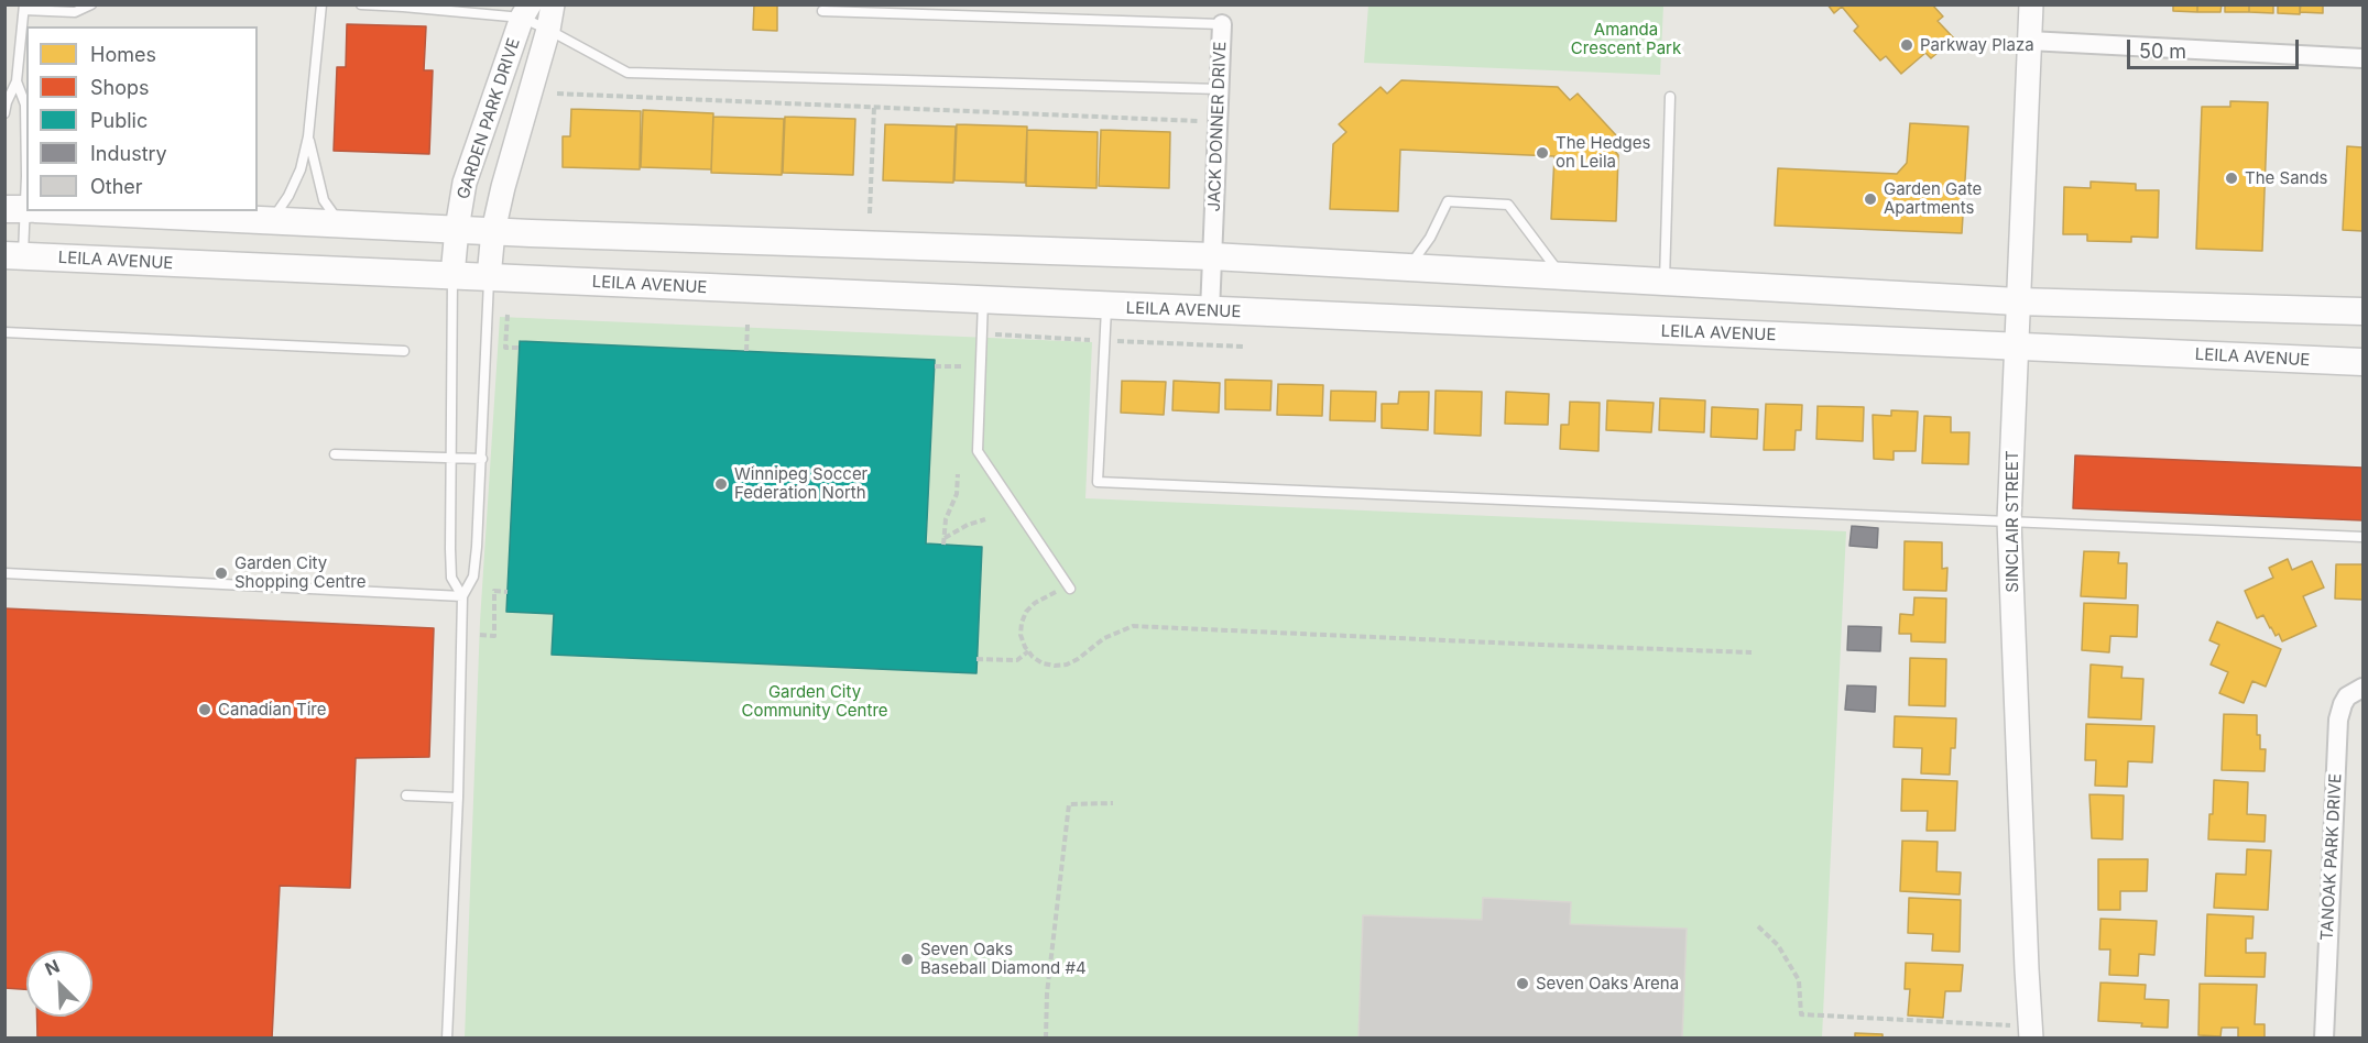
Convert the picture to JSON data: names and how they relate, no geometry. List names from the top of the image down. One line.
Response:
{"streets":{"main road":["LEILA AVENUE"],"street":["GARDEN PARK DRIVE","JACK DONNER DRIVE","SINCLAIR STREET","TANOAK PARK DRIVE"]},"crossings":[["GARDEN PARK DRIVE","LEILA AVENUE"],["JACK DONNER DRIVE","LEILA AVENUE"],["LEILA AVENUE","SINCLAIR STREET"]],"parks":["Amanda Crescent Park","Garden City Community Centre"],"places":["Parkway Plaza","The Hedges on Leila","The Sands","Garden Gate Apartments","Winnipeg Soccer Federation North","Garden City Shopping Centre","Canadian Tire","Seven Oaks Baseball Diamond #4","Seven Oaks Arena"],"legend":["Homes","Shops","Public","Industry","Other"],"scale_bar":"50 m","north":"top left"}
